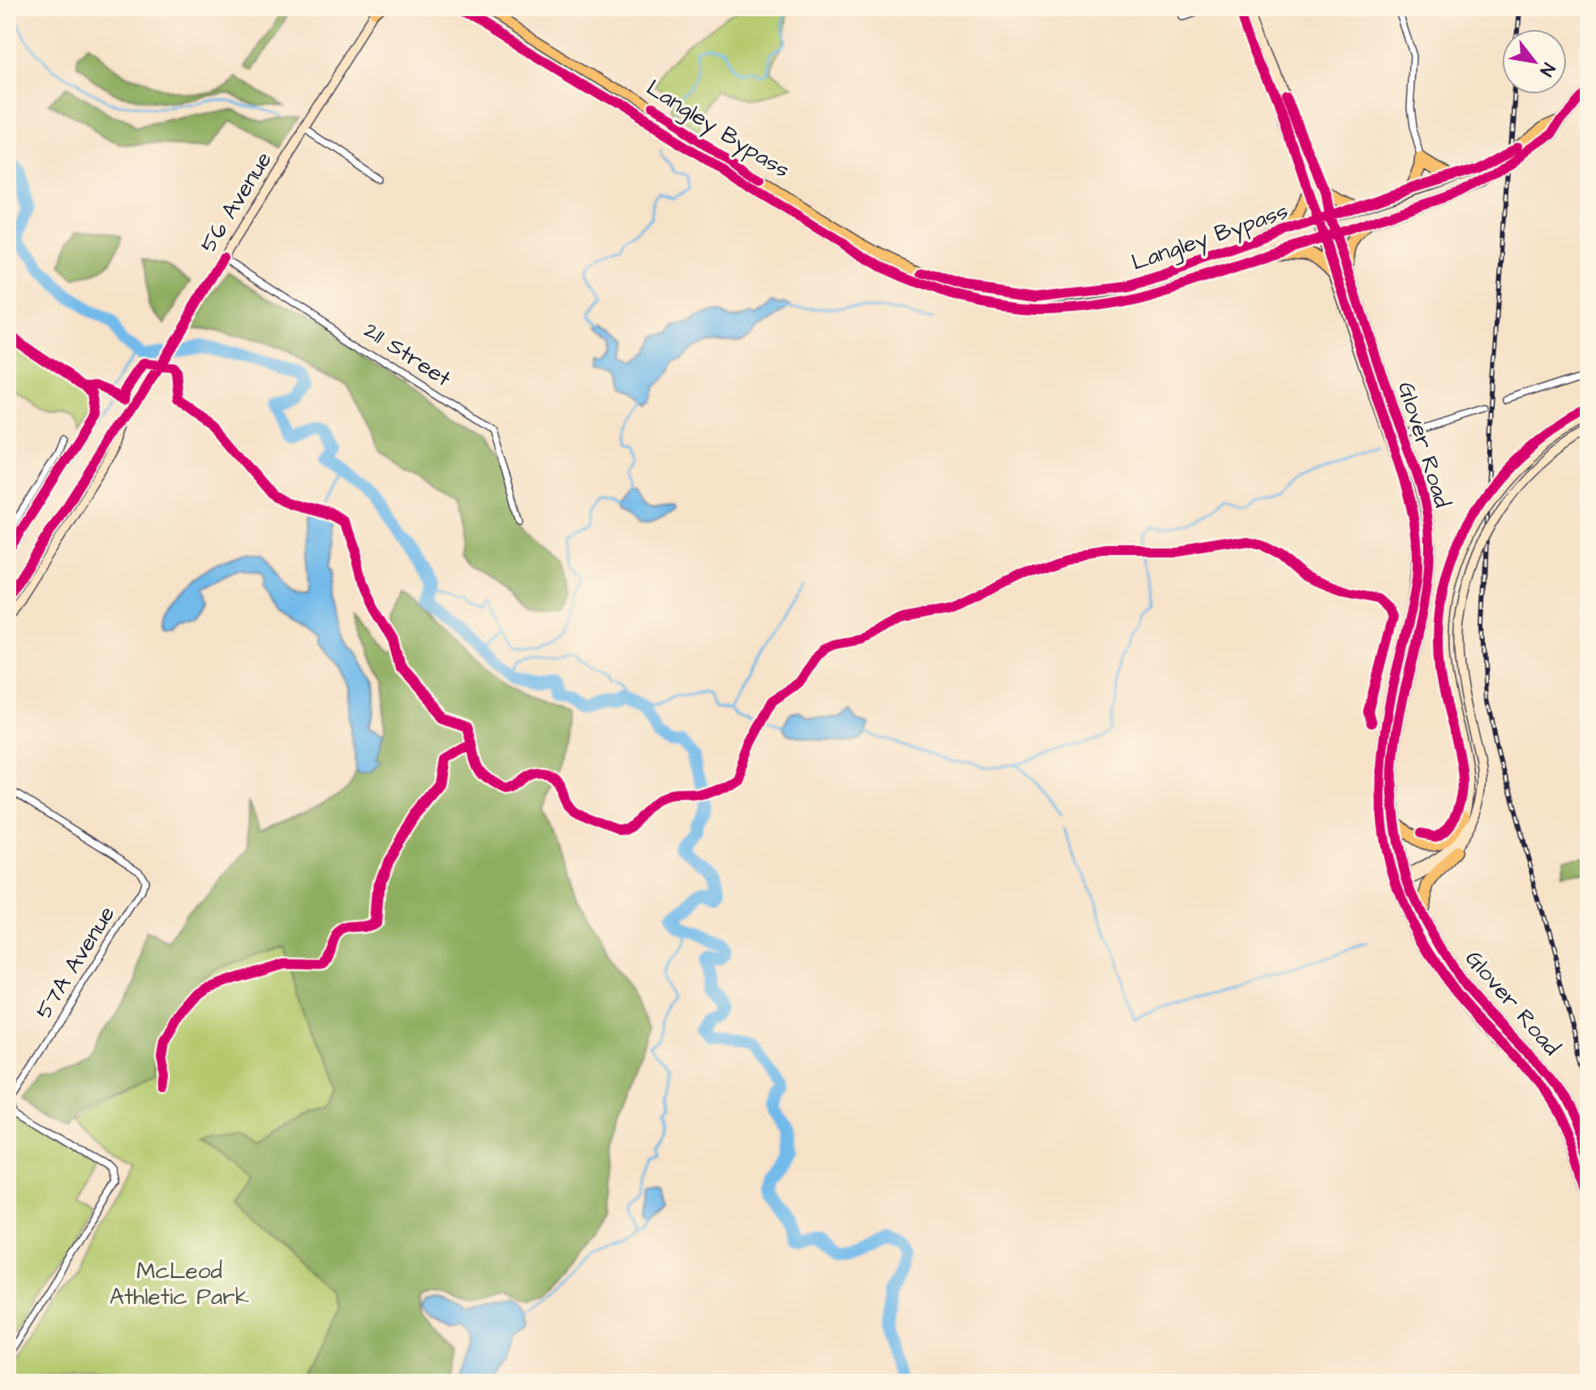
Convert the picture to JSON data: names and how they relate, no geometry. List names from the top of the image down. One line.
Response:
{"streets":{"highway":["Langley Bypass","Glover Road"],"main road":["56 Avenue"],"street":["211 Street","57A Avenue"]},"crossings":[["Langley Bypass","Glover Road"],["56 Avenue","211 Street"]],"parks":["McLeod Athletic Park"],"north":"bottom right"}
